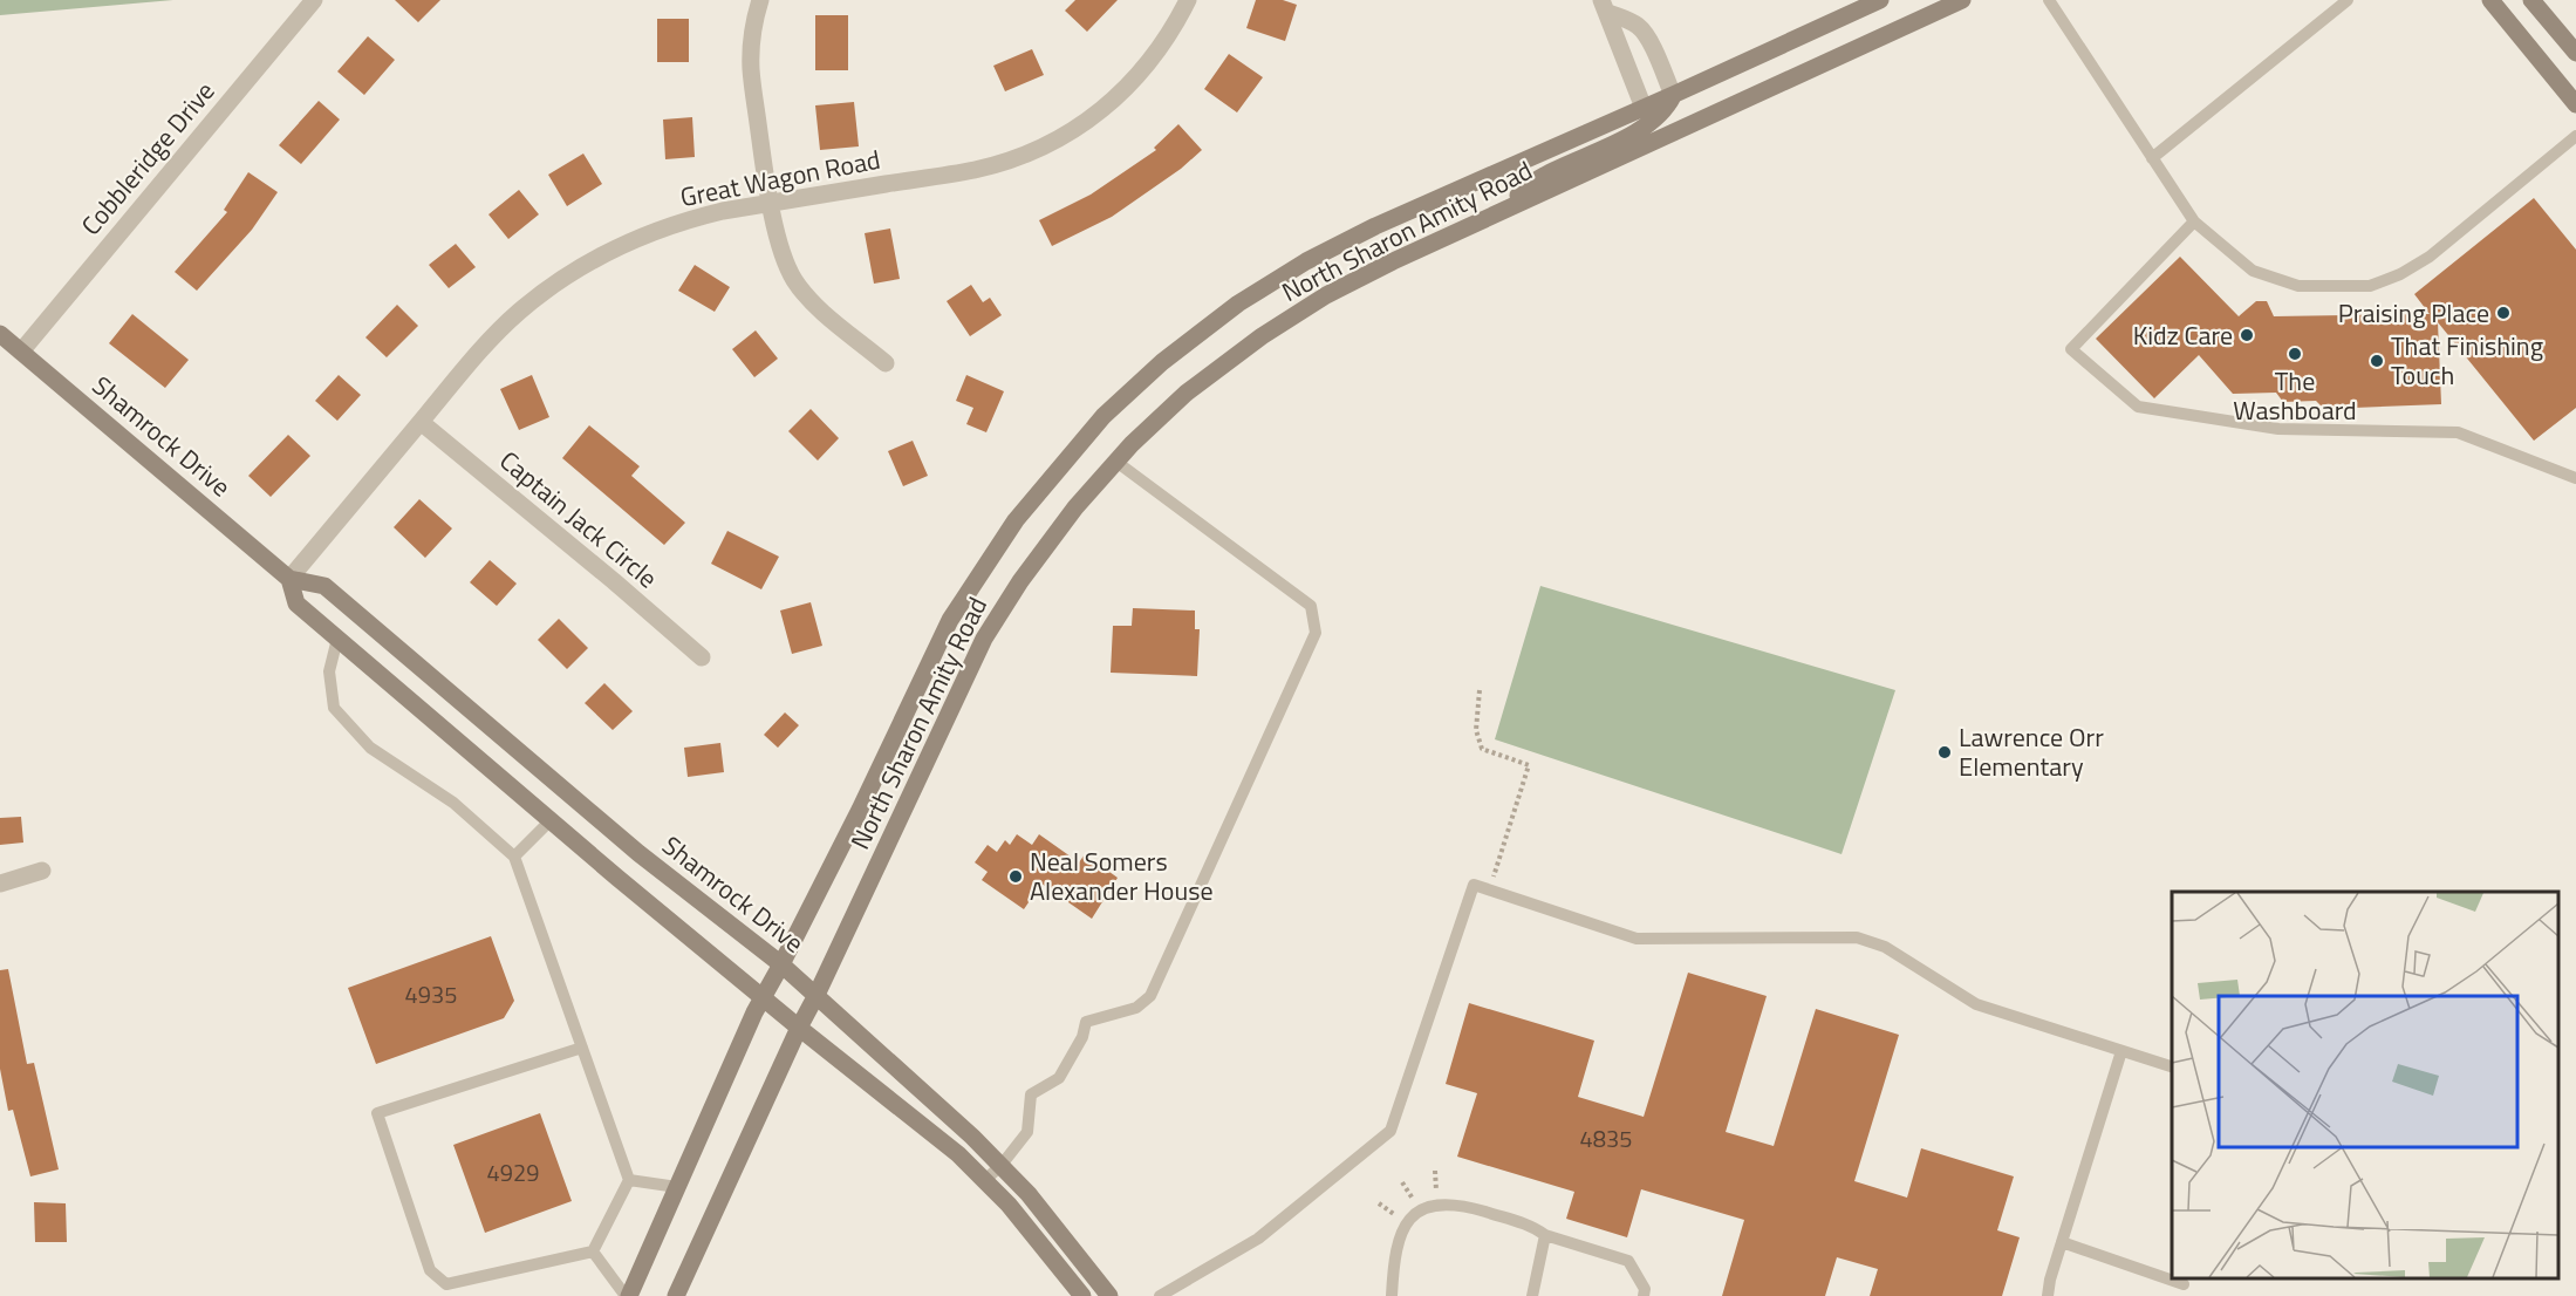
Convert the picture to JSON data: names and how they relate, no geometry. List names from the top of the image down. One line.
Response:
{"streets":{"main road":["North Sharon Amity Road","Shamrock Drive"],"street":["Cobbleridge Drive","Great Wagon Road","Captain Jack Circle"]},"crossings":[["Cobbleridge Drive","Shamrock Drive"],["Great Wagon Road","Shamrock Drive"],["Great Wagon Road","Captain Jack Circle"],["North Sharon Amity Road","Shamrock Drive"]],"places":["Praising Place","Kidz Care","The Washboard","That Finishing Touch","Lawrence Orr Elementary","Neal Somers Alexander House"],"house_numbers":["4935","4835","4929"]}
